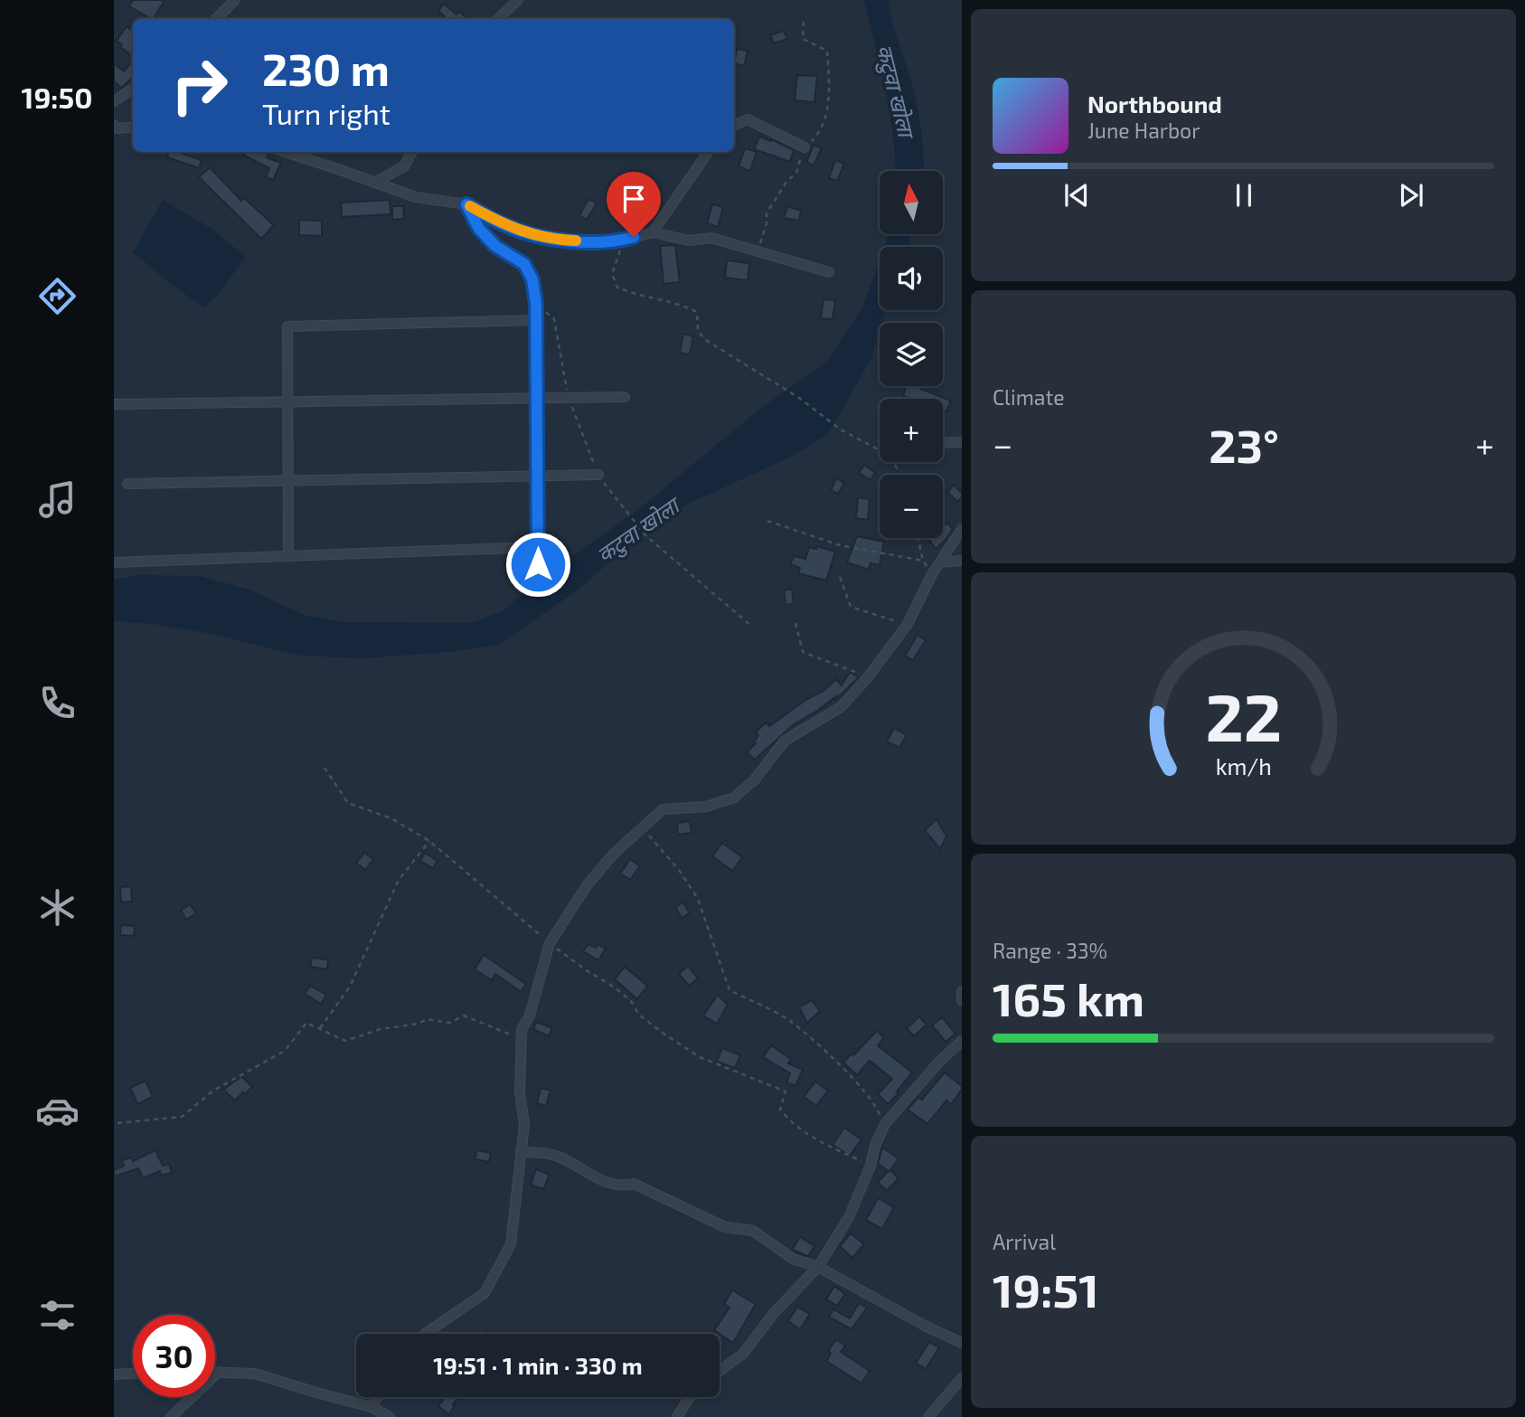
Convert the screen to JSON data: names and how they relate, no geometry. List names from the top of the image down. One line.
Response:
{"water":["कटुवा खोला"],"north":"top","page":{"tabs":"19:50","turn":["230 m","Turn right"],"song":["Northbound","June Harbor"],"map_buttons":["+","−"],"tile":["Climate",["Range · 33%","165 km"],["Arrival","19:51"]],"heat":["−","23°","+"],"limit":"30","trip":"19:51 · 1 min · 330 m","gauge":["22","km/h"]}}
